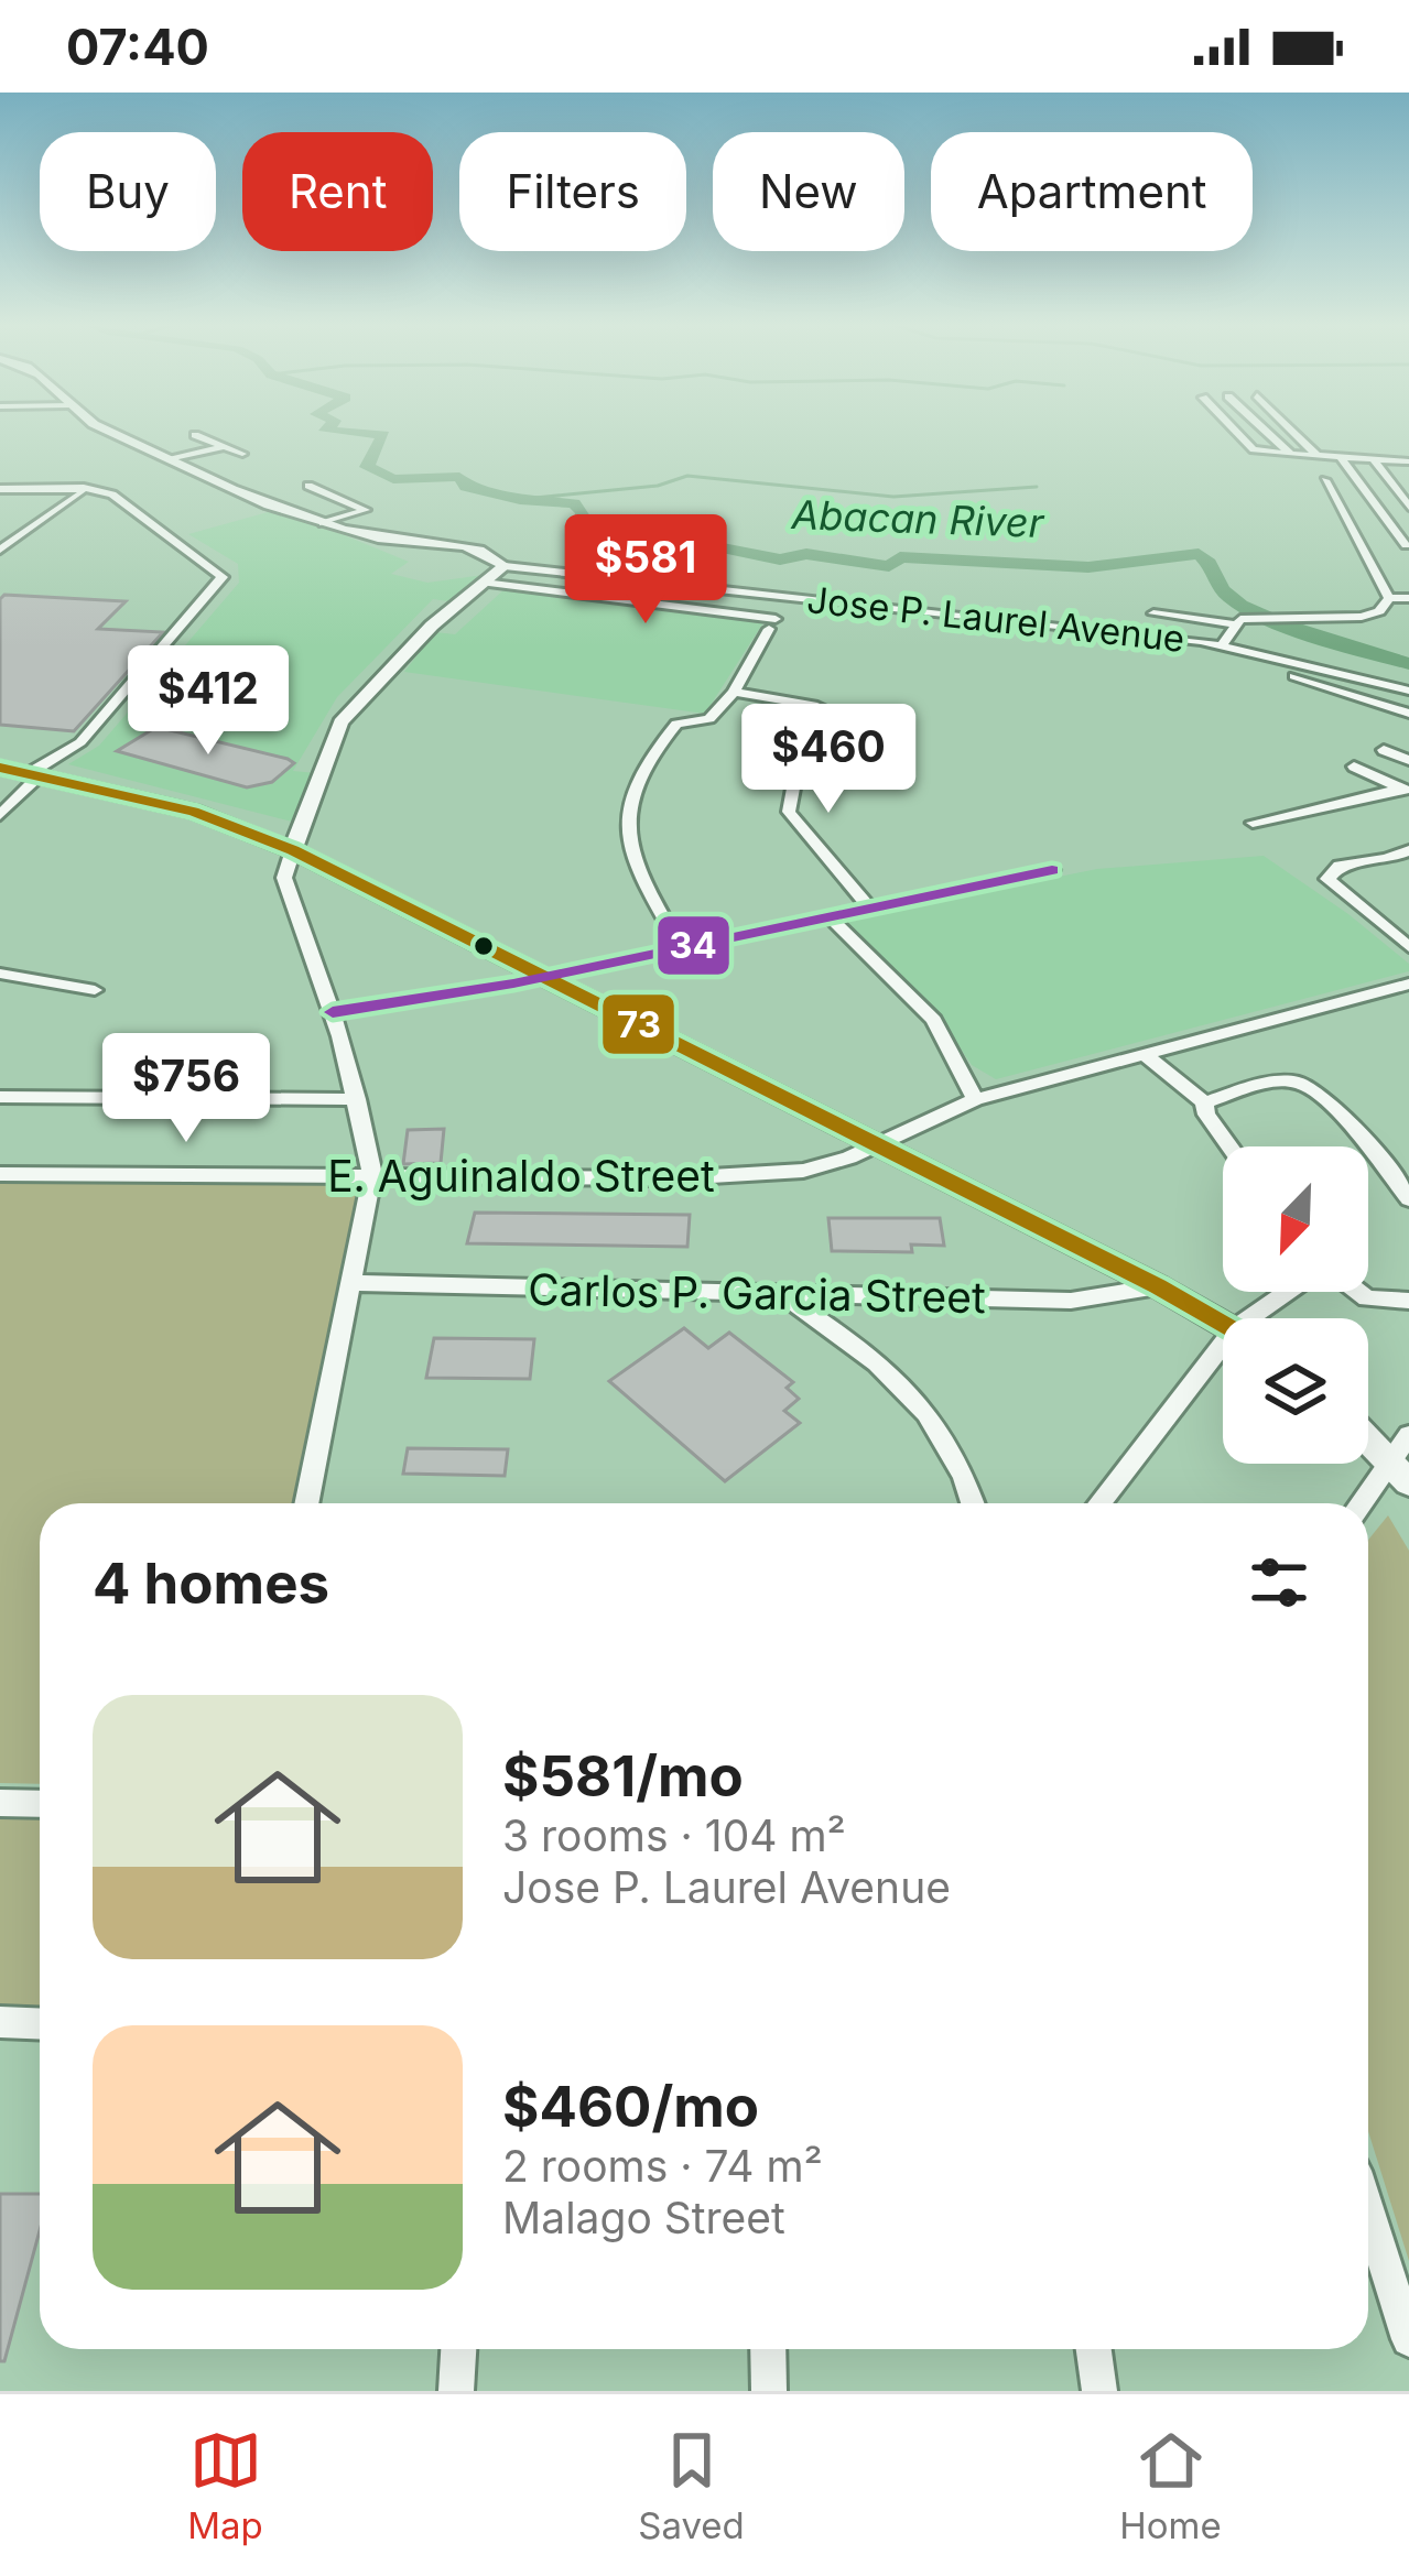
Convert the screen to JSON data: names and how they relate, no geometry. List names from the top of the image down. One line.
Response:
{"streets":{"street":["Jose P. Laurel Avenue","E. Aguinaldo Street","Carlos P. Garcia Street"]},"water":["Abacan River"],"lines":["transit line 73","transit line 34"],"north":"bottom left","page":{"status":"07:40","chip":["Buy","Rent","Filters","New","Apartment"],"price":["$581","$412","$460","$756"],"heading":"4 homes","list":[{"name":"$581/mo","note":"3 rooms · 104 m² · Jose P. Laurel Avenue"},{"name":"$460/mo","note":"2 rooms · 74 m² · Malago Street"}],"tabs":["Map","Saved","Home"]}}
